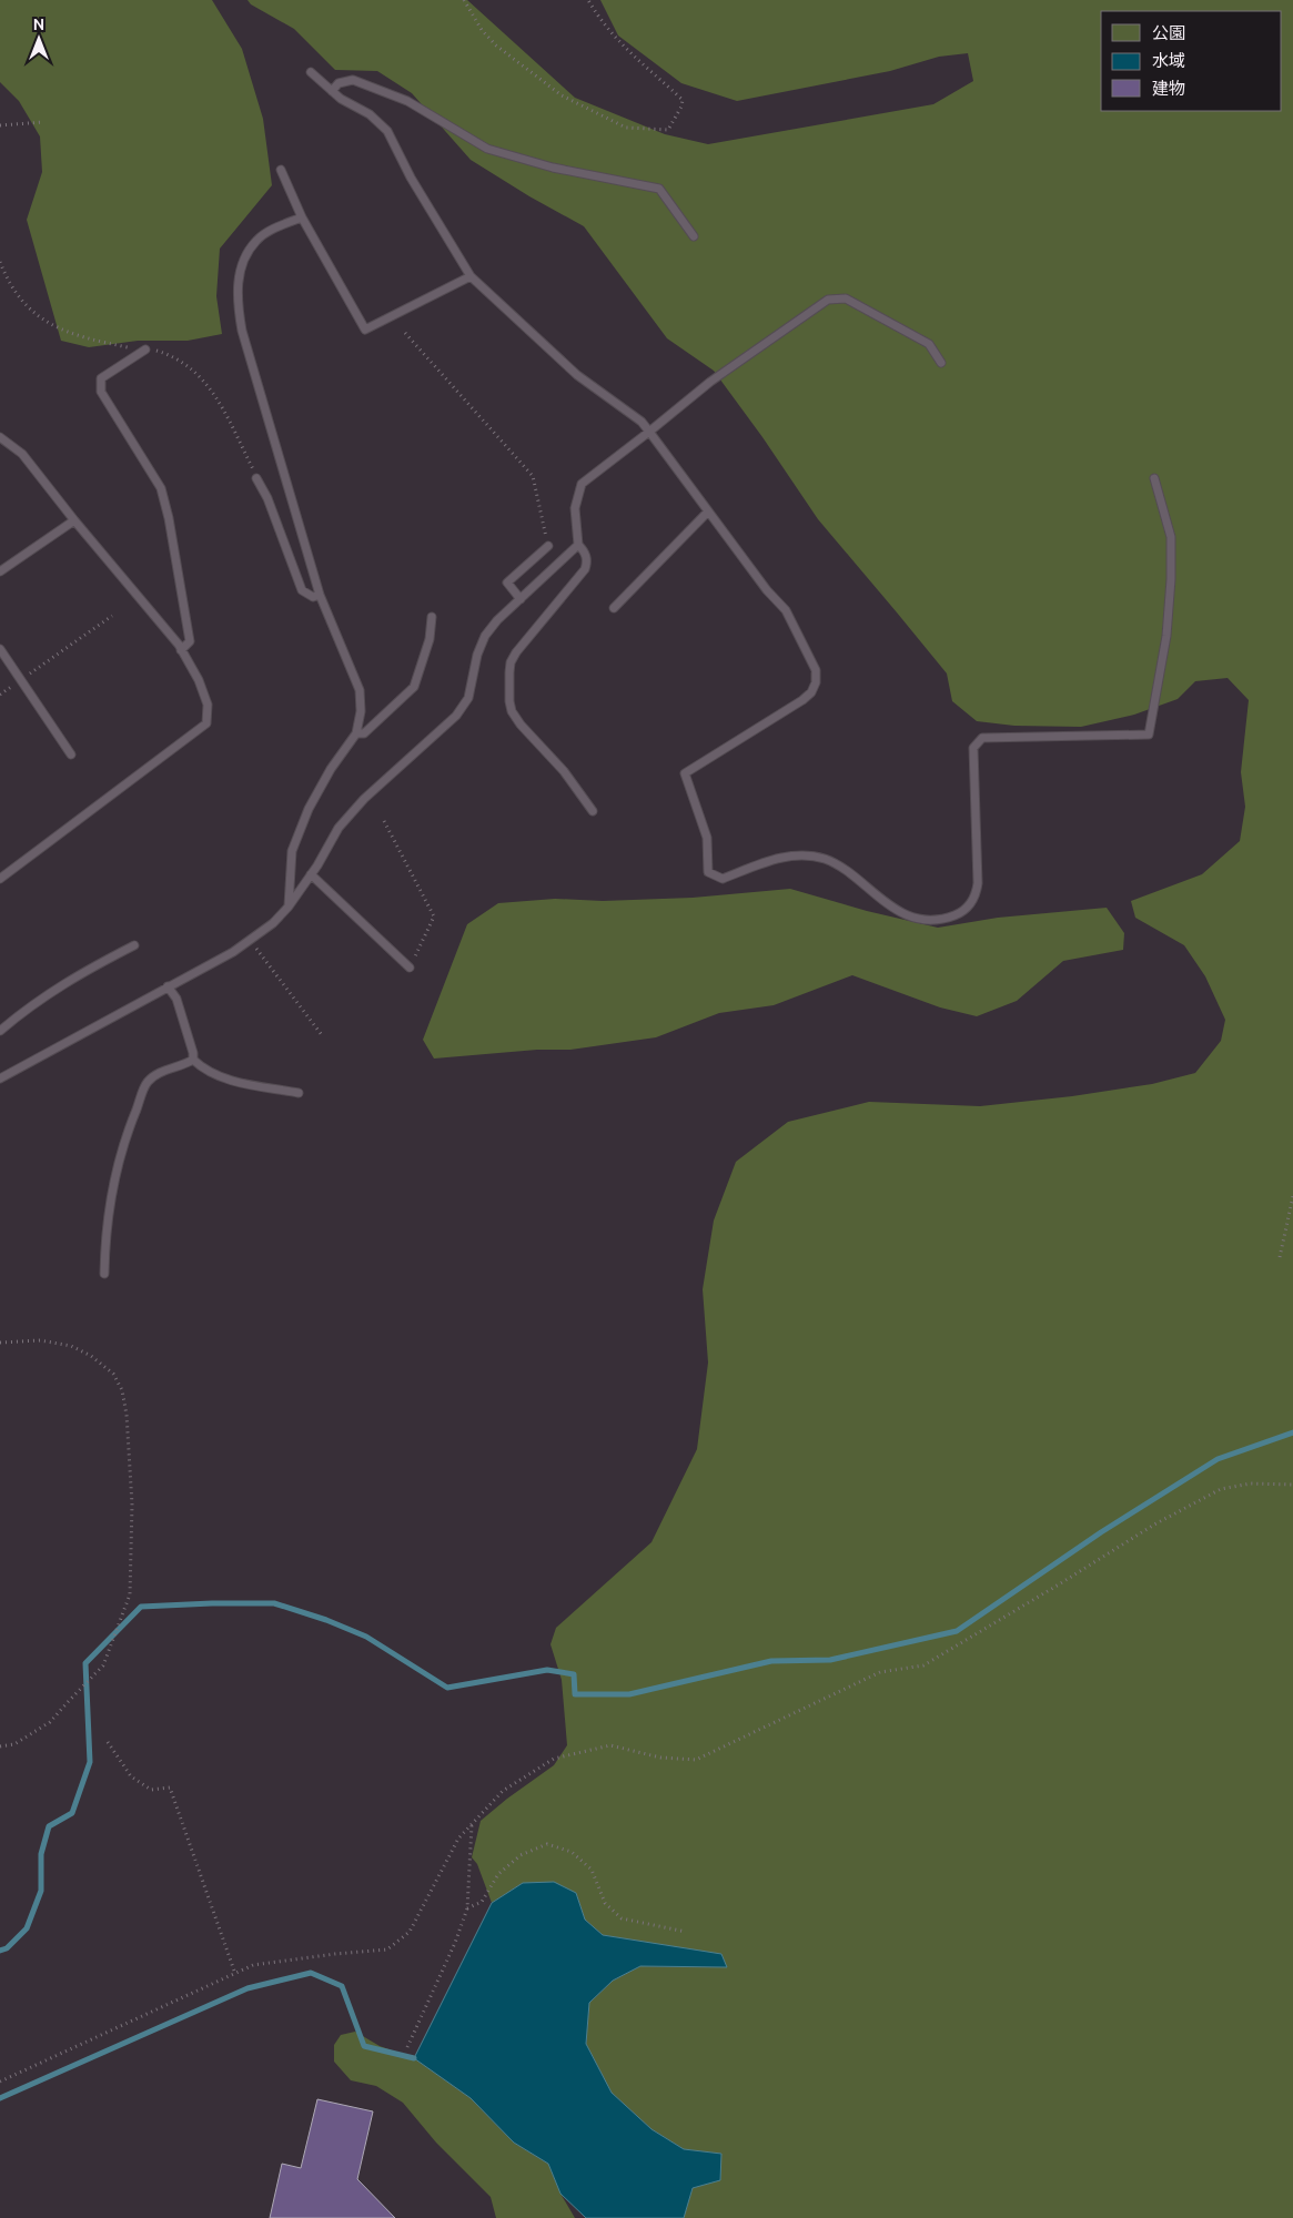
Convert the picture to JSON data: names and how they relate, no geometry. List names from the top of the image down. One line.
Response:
{"legend":["公園","水域","建物"],"north":"top"}
